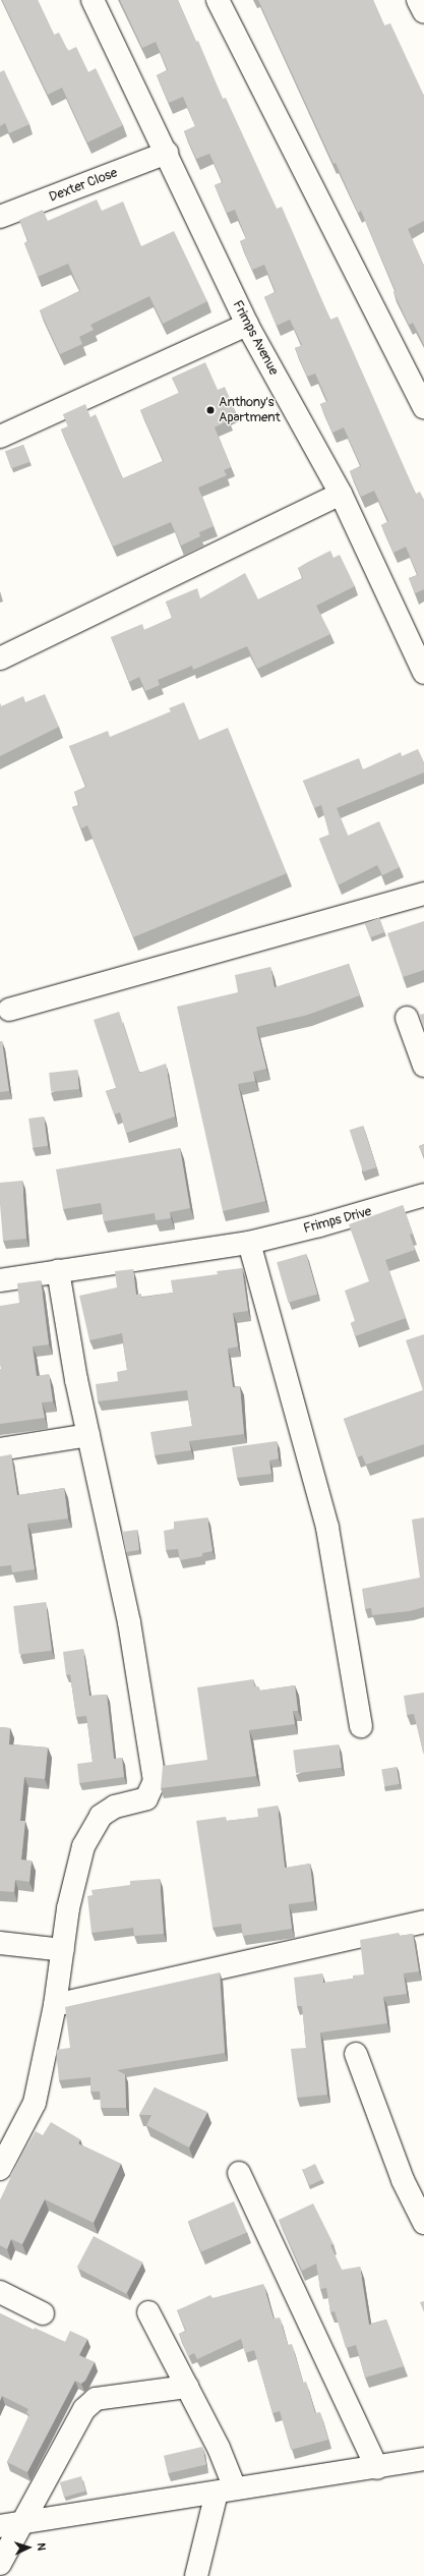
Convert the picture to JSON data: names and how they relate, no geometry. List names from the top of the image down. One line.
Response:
{"streets":{"street":["Dexter Close","Frimps Avenue","Frimps Drive"]},"crossings":[["Dexter Close","Frimps Avenue"]],"places":["Anthony's Apartment"],"north":"right"}
